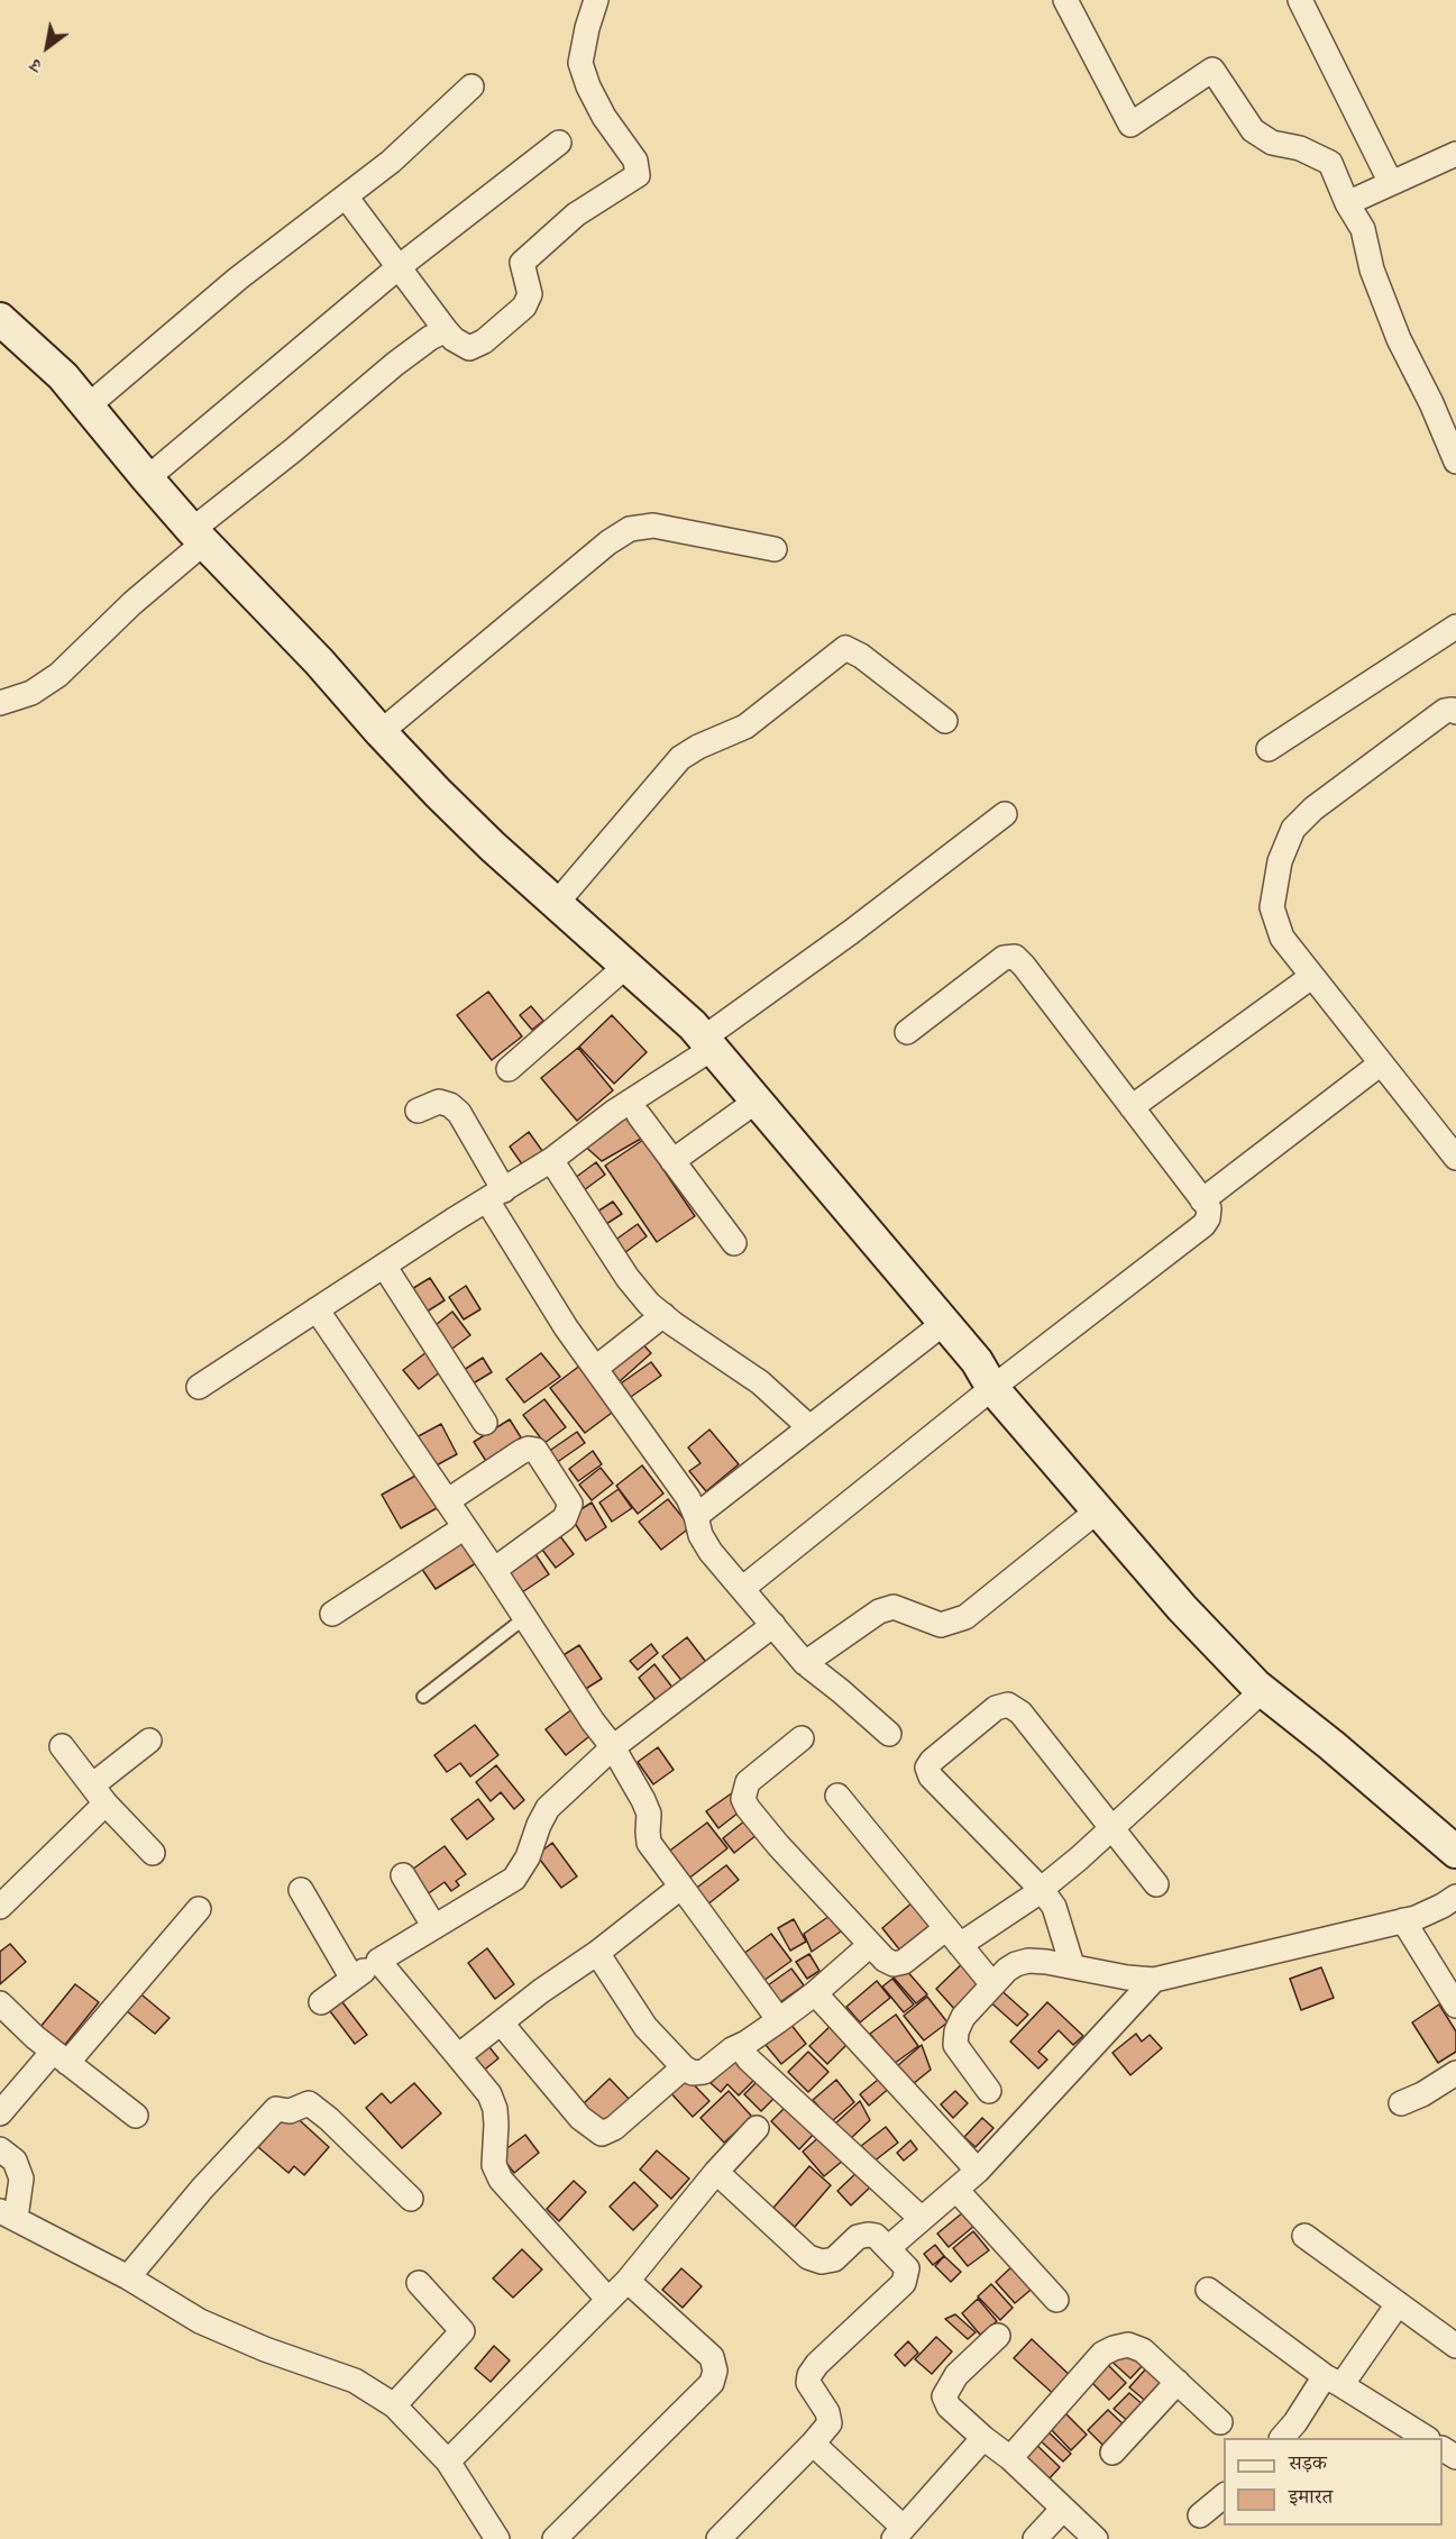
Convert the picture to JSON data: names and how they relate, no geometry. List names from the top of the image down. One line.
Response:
{"legend":["सड़क","इमारत"],"north":"bottom left"}
